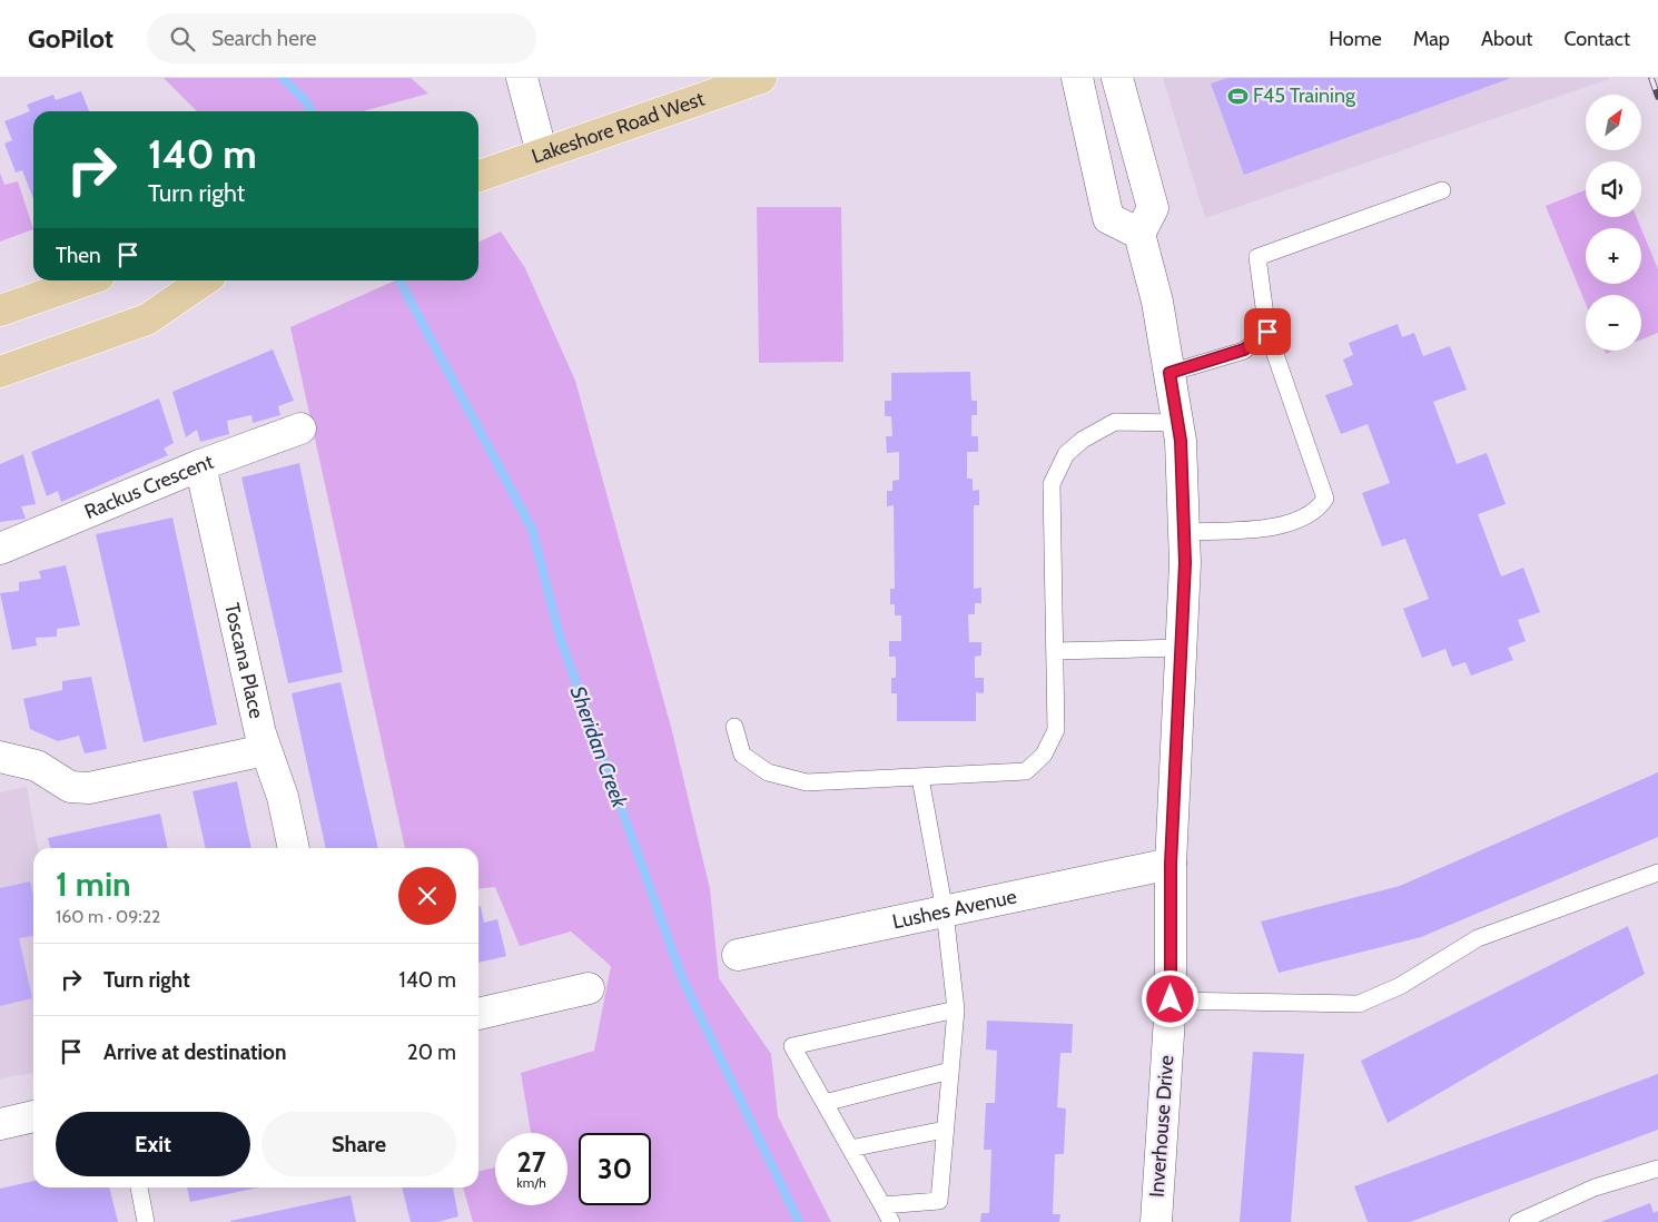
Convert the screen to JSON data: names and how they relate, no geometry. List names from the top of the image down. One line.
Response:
{"streets":{"main road":["Lakeshore Road West"],"street":["Rackus Crescent","Toscana Place","Lushes Avenue","Inverhouse Drive"]},"crossings":[["Rackus Crescent","Toscana Place"],["Lushes Avenue","Inverhouse Drive"]],"water":["Sheridan Creek"],"places":{"sports":["F45 Training"]},"north":"top right","page":{"header":"GoPilot","search":"Search here","nav":["Home","Map","About","Contact"],"map_buttons":["+","−"],"turn":["140 m","Turn right"],"then":"Then","heading":["1 min","160 m · 09:22"],"list":[{"name":"Turn right","value":"140 m"},{"name":"Arrive at destination","value":"20 m"}],"buttons":["Exit","Share"],"speed":"27 km/h","limit":"30"}}
